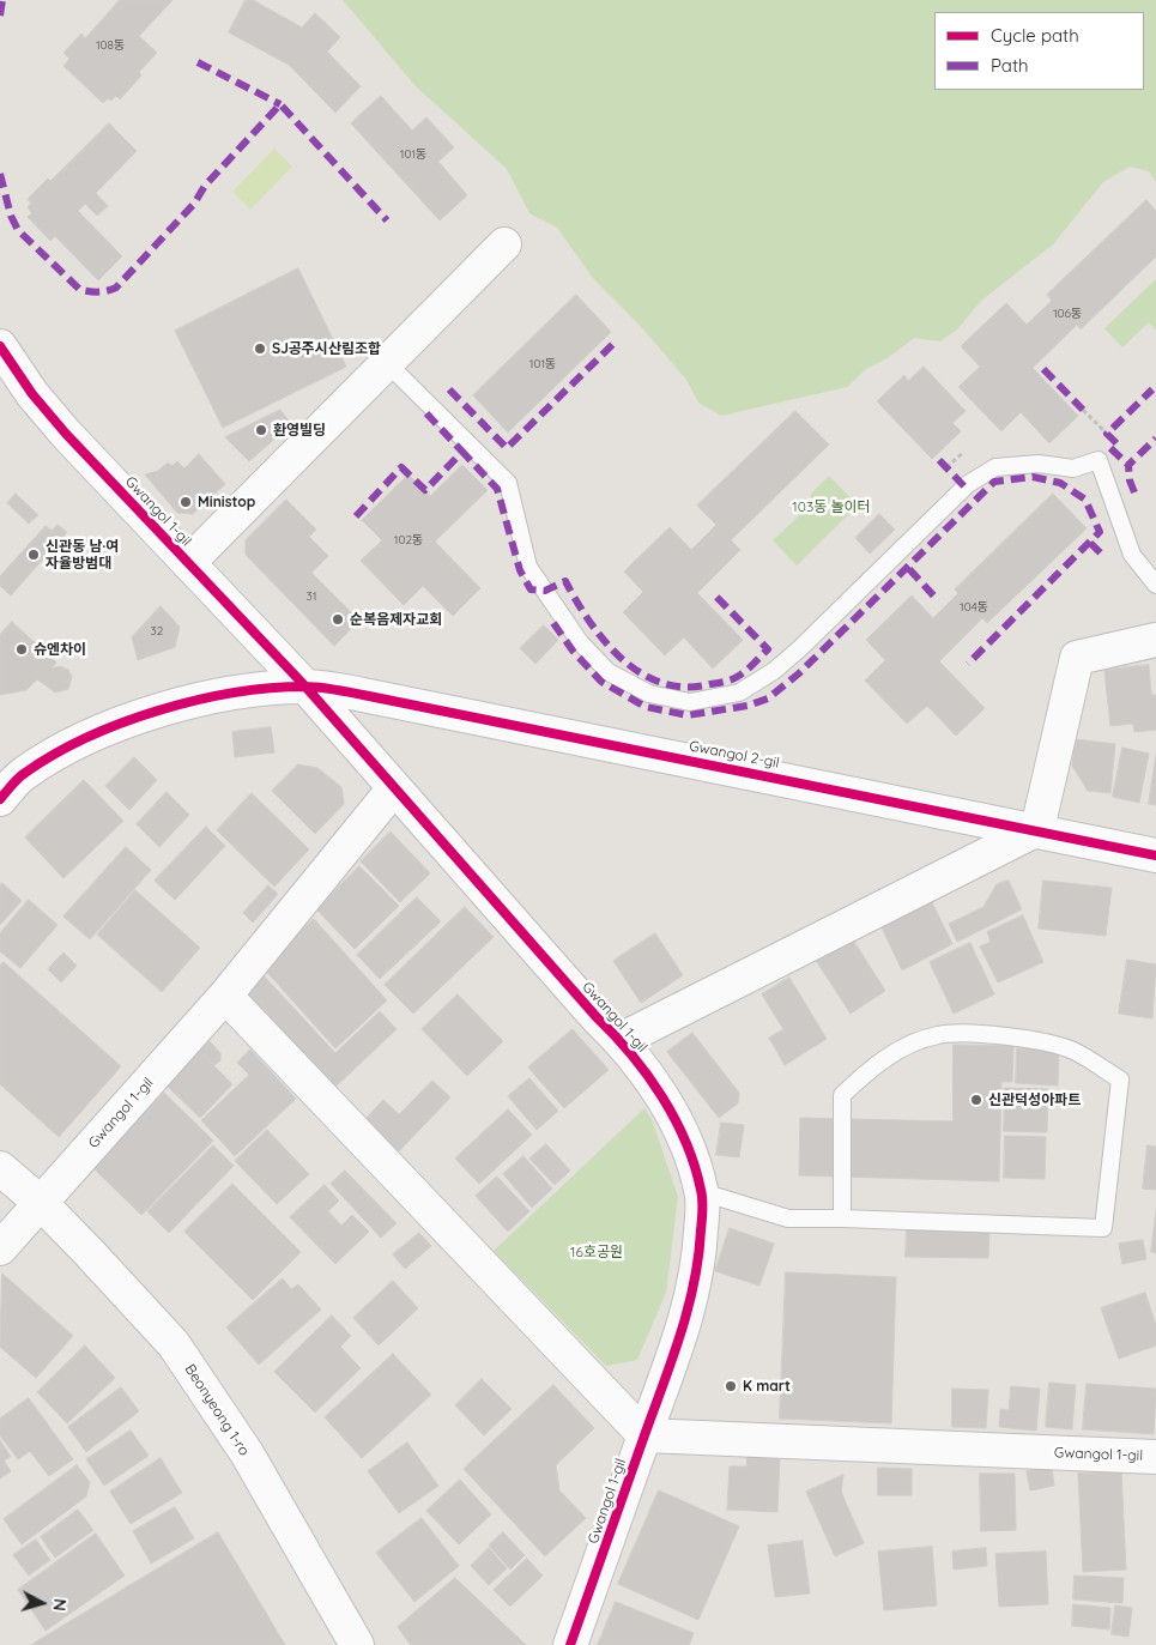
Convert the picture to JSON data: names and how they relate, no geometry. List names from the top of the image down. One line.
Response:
{"streets":{"street":["Gwangol 1-gil","Gwangol 2-gil","Beonyeong 1-ro"]},"crossings":[["Gwangol 1-gil","Gwangol 2-gil"],["Gwangol 1-gil","Beonyeong 1-ro"]],"parks":["103동 놀이터","16호공원"],"places":["SJ공주시산림조합","환영빌딩","Ministop","신관동 남·여 자율방범대","순복음제자교회","슈엔차이","신관덕성아파트","K mart"],"house_numbers":["108동","101동","106동","101동","102동","31","104동","32"],"legend":["Cycle path","Path"],"north":"right"}
